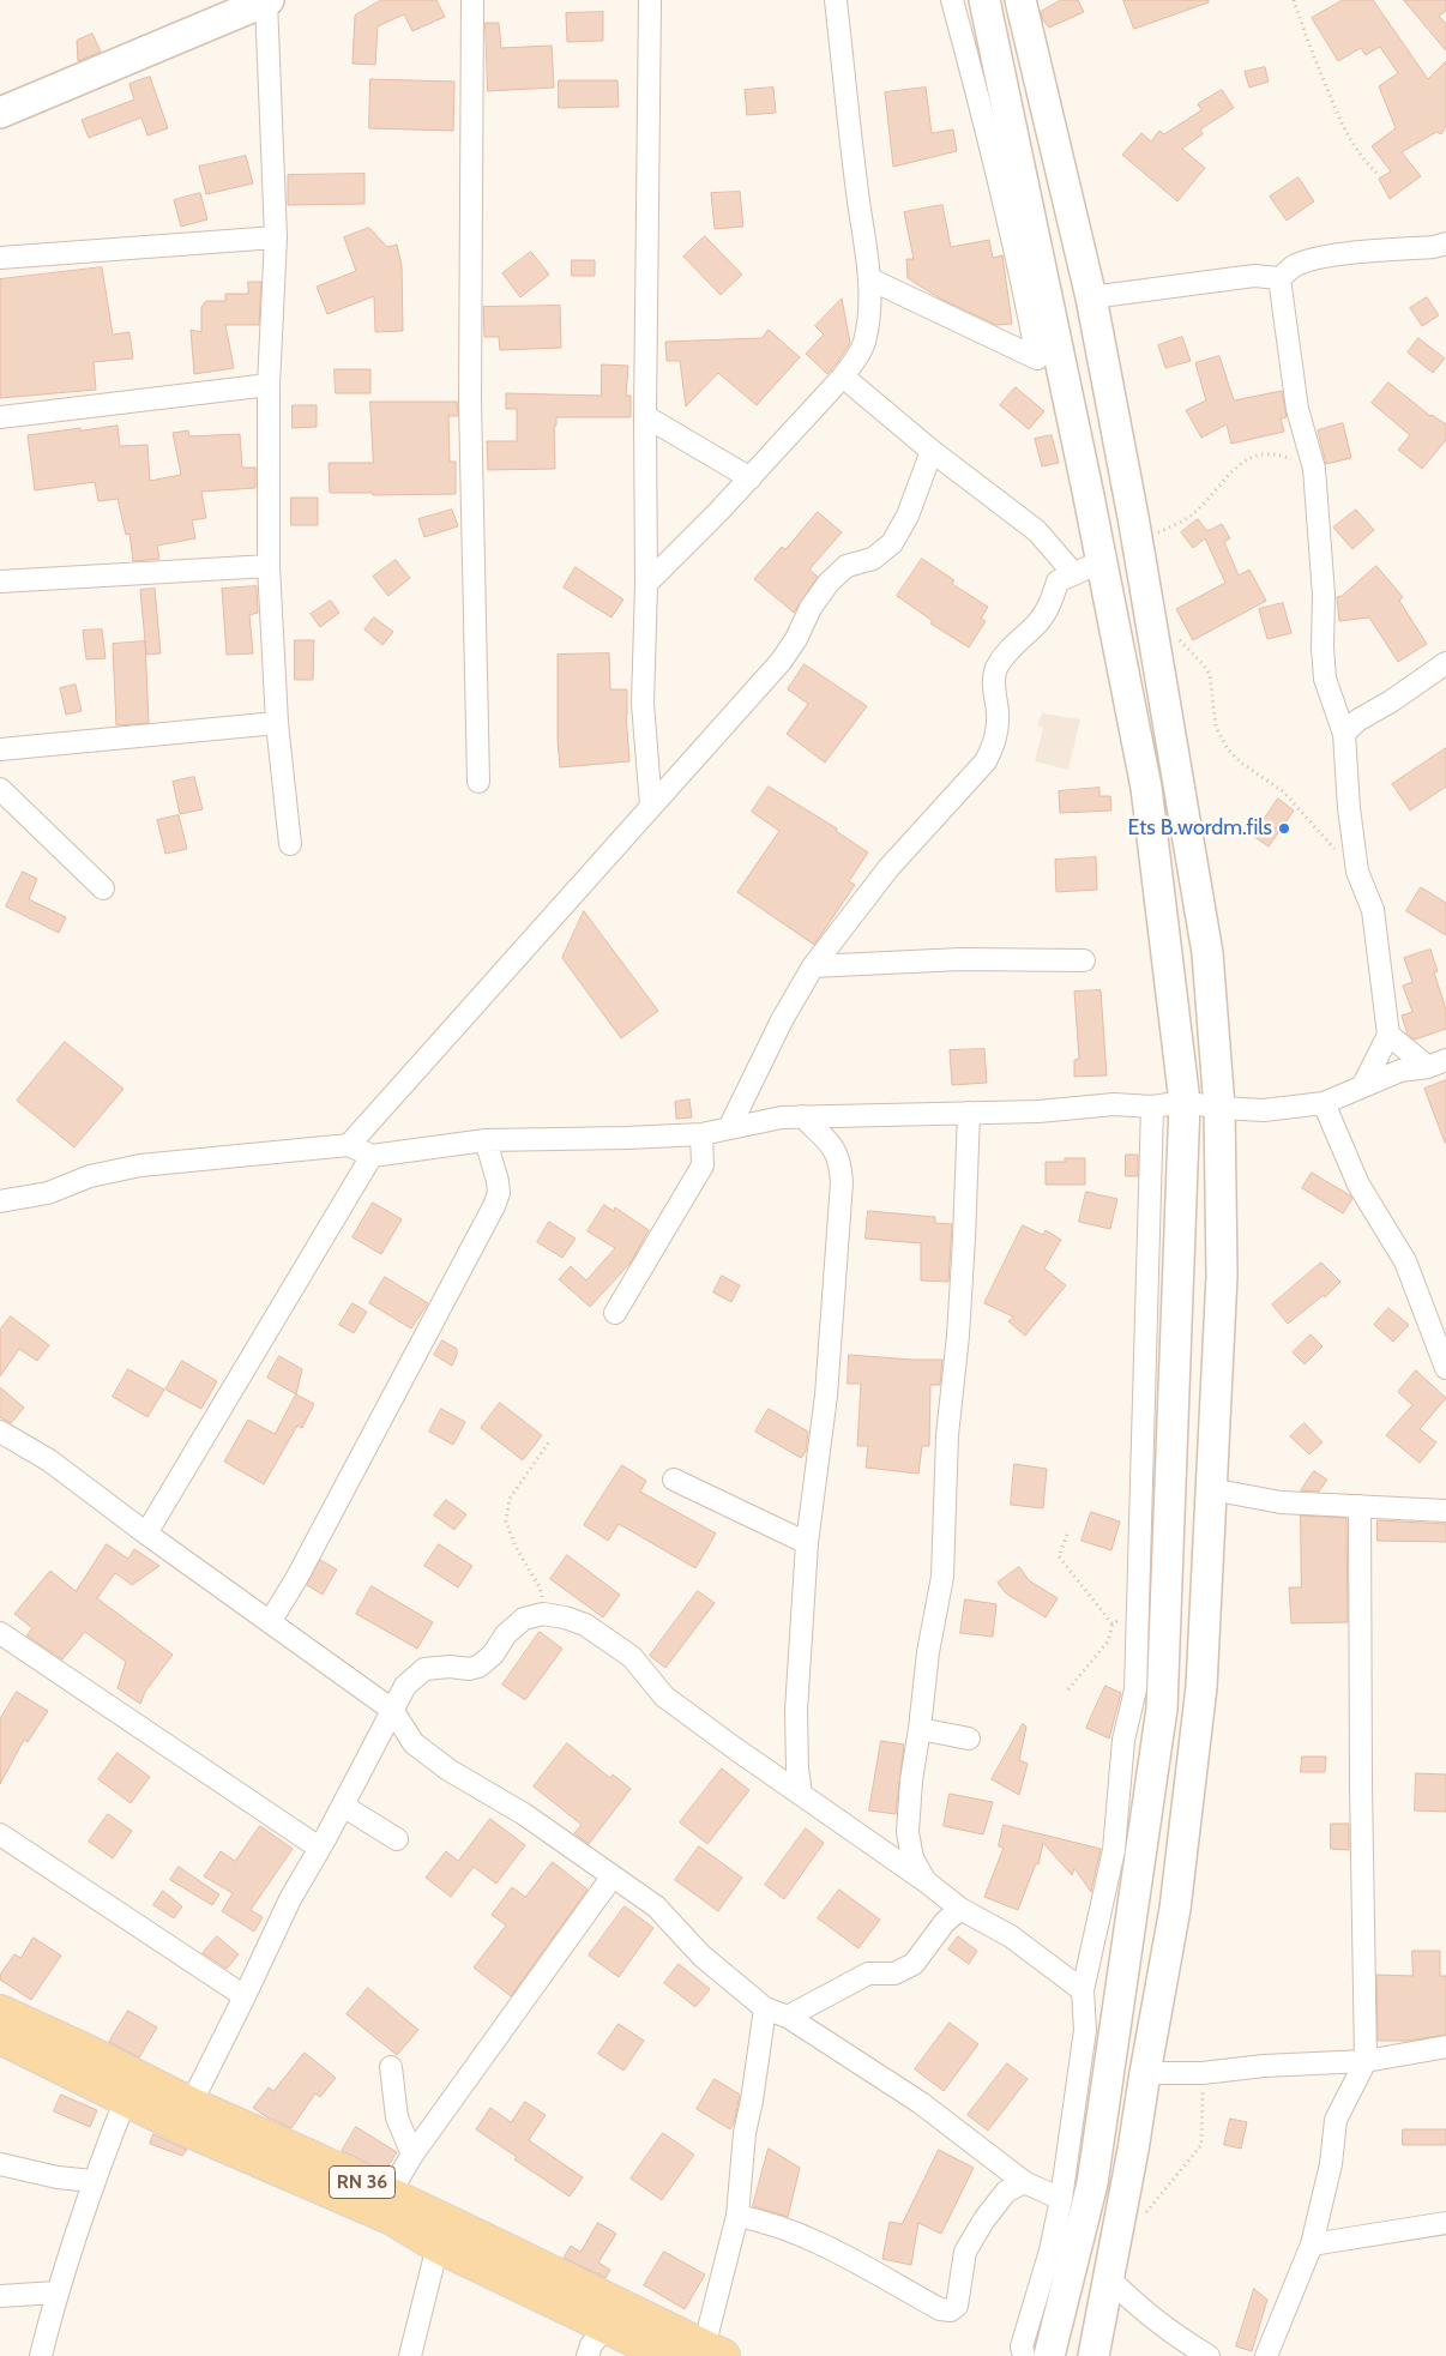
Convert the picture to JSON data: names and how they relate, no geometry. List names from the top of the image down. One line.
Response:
{"streets":{"main road":["RN 36"]},"places":["Ets B.wordm.fils"]}
